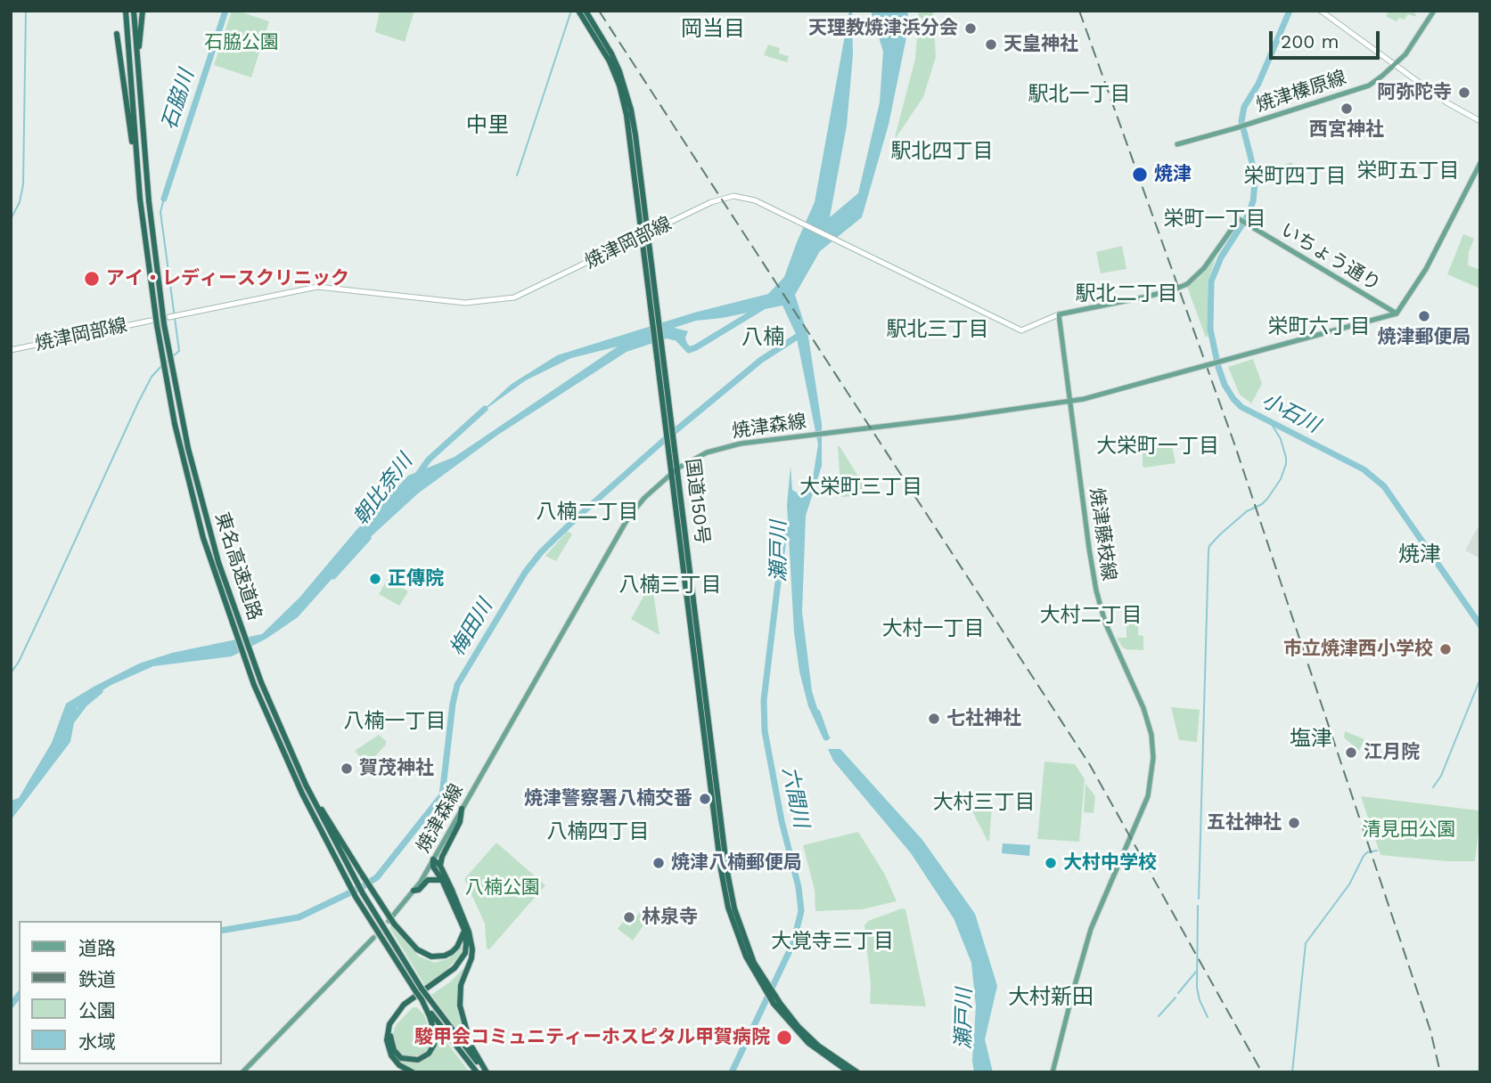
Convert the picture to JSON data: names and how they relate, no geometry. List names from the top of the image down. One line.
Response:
{"streets":{"highway":["国道150号","東名高速道路"],"main road":["焼津榛原線","焼津岡部線","いちょう通り","焼津森線","焼津藤枝線"]},"crossings":[["焼津岡部線","いちょう通り"],["焼津岡部線","国道150号"],["焼津岡部線","焼津藤枝線"],["いちょう通り","焼津森線"],["いちょう通り","焼津藤枝線"],["焼津森線","国道150号"],["焼津森線","焼津藤枝線"]],"districts":["岡当目","駅北一丁目","中里","駅北四丁目","栄町五丁目","栄町四丁目","栄町一丁目","駅北二丁目","栄町六丁目","駅北三丁目","八楠","大栄町一丁目","大栄町三丁目","八楠二丁目","焼津","八楠三丁目","大村二丁目","大村一丁目","八楠一丁目","塩津","大村三丁目","八楠四丁目","大覚寺三丁目","大村新田"],"water":["石脇川","小石川","朝比奈川","瀬戸川","梅田川","六間川"],"parks":["石脇公園","清見田公園","八楠公園"],"places":["天理教焼津浜分会","天皇神社","阿弥陀寺","西宮神社","焼津","アイ・レディースクリニック","焼津郵便局","正傳院","市立焼津西小学校","七社神社","江月院","賀茂神社","焼津警察署八楠交番","五社神社","焼津八楠郵便局","大村中学校","林泉寺","駿甲会コミュニティーホスピタル甲賀病院"],"legend":["道路","鉄道","公園","水域"],"scale_bar":"200 m"}
